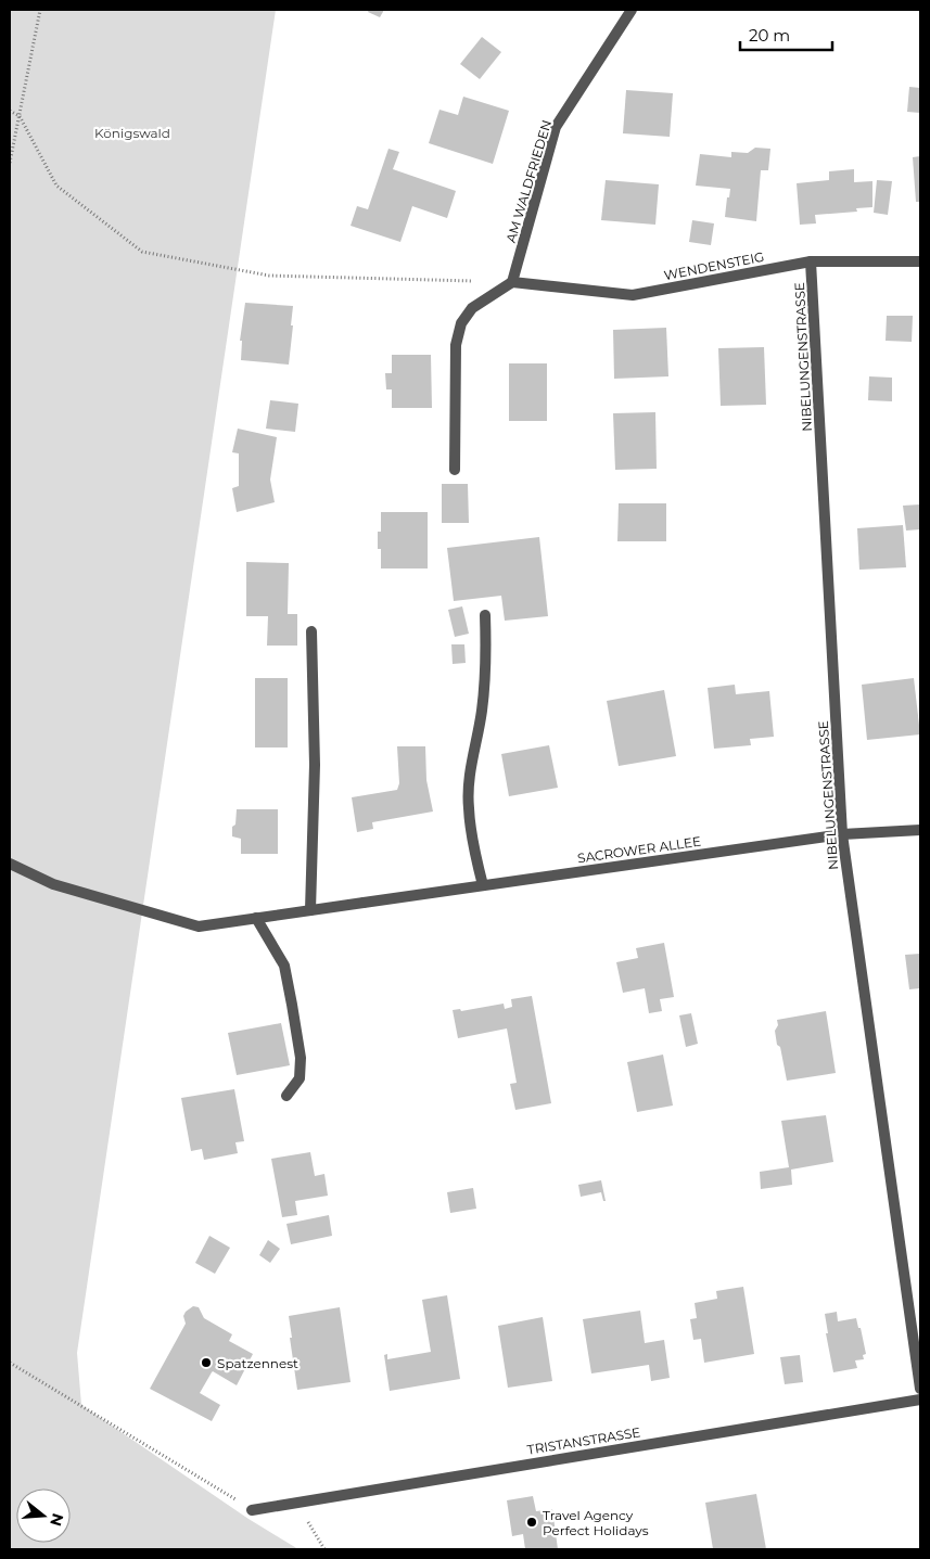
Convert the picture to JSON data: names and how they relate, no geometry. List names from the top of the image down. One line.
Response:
{"streets":{"street":["AM WALDFRIEDEN","WENDENSTEIG","NIBELUNGENSTRASSE","SACROWER ALLEE","TRISTANSTRASSE"]},"crossings":[["AM WALDFRIEDEN","WENDENSTEIG"],["WENDENSTEIG","NIBELUNGENSTRASSE"],["NIBELUNGENSTRASSE","SACROWER ALLEE"]],"parks":["Königswald"],"places":["Spatzennest","Travel Agency Perfect Holidays"],"scale_bar":"20 m","north":"right"}
